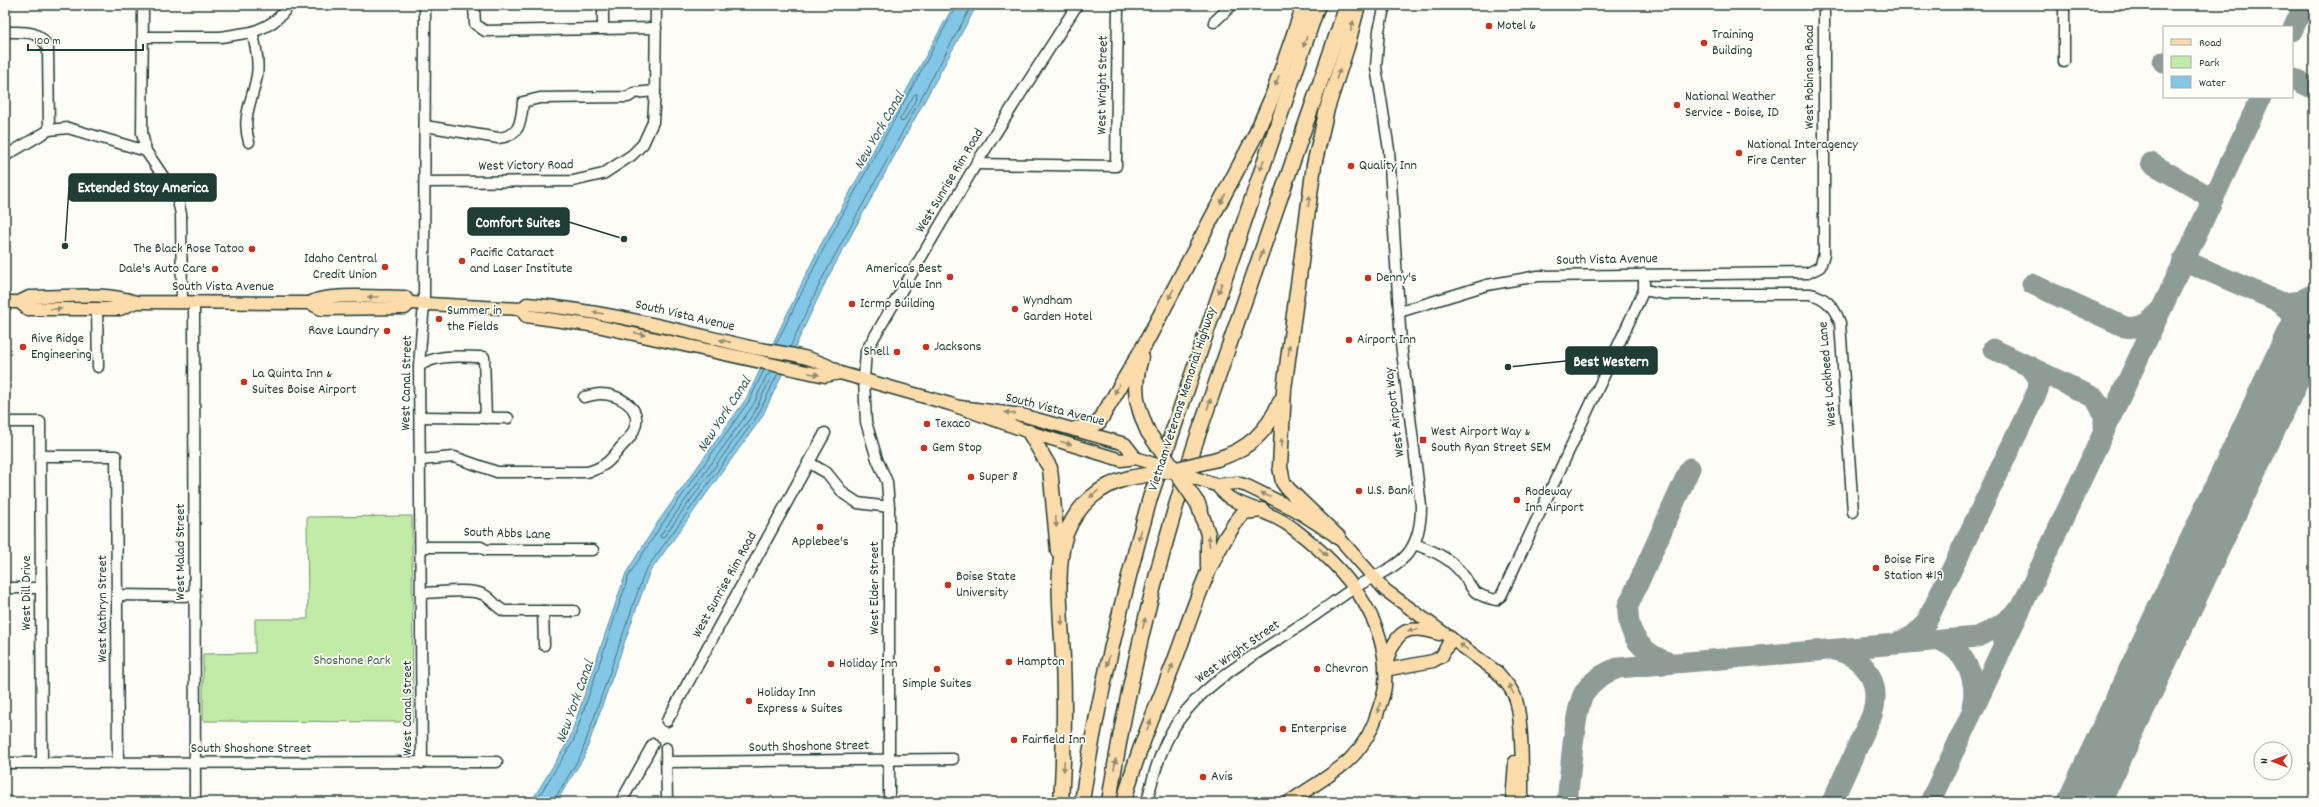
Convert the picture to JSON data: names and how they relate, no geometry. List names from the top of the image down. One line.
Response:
{"streets":{"highway":["Vietnam Veterans Memorial Highway"],"main road":["South Vista Avenue"],"street":["West Robinson Road","West Wright Street","West Victory Road","West Sunrise Rim Road","West Lockheed Lane","West Canal Street","West Airport Way","South Abbs Lane","West Malad Street","West Elder Street","West Dill Drive","West Kathryn Street","South Shoshone Street"]},"crossings":[["West Robinson Road","South Vista Avenue"],["West Wright Street","West Sunrise Rim Road"],["West Wright Street","South Vista Avenue"],["West Wright Street","West Airport Way"],["West Victory Road","West Canal Street"],["West Sunrise Rim Road","South Vista Avenue"],["West Sunrise Rim Road","West Elder Street"],["South Vista Avenue","West Canal Street"],["South Vista Avenue","West Airport Way"],["South Vista Avenue","West Malad Street"],["South Vista Avenue","West Elder Street"],["West Canal Street","South Abbs Lane"],["West Canal Street","South Shoshone Street"],["West Malad Street","South Shoshone Street"],["West Elder Street","South Shoshone Street"],["West Dill Drive","West Kathryn Street"],["West Dill Drive","South Shoshone Street"],["West Kathryn Street","South Shoshone Street"]],"water":["New York Canal"],"parks":["Shoshone Park"],"places":{"other":["Motel 6","Training Building","National Weather Service - Boise, ID","National Interagency Fire Center","Quality Inn","Comfort Suites","Extended Stay America","The Black Rose Tatoo","Pacific Cataract and Laser Institute","Idaho Central Credit Union","Dale's Auto Care","Americas Best Value Inn","Denny's","Icrmp Building","Wyndham Garden Hotel","Summer in the Fields","Rave Laundry","Airport Inn","Rive Ridge Engineering","Jacksons","Shell","Best Western","La Quinta Inn & Suites Boise Airport","Texaco","Gem Stop","Super 8","U.S. Bank","Rodeway Inn Airport","Applebee's","Boise Fire Station #19","Boise State University","Hampton","Holiday Inn","Simple Suites","Chevron","Holiday Inn Express & Suites","Enterprise","Fairfield Inn","Avis"],"transit":["West Airport Way & South Ryan Street SEM"]},"legend":["Road","Park","Water"],"scale_bar":"100 m","north":"left"}
